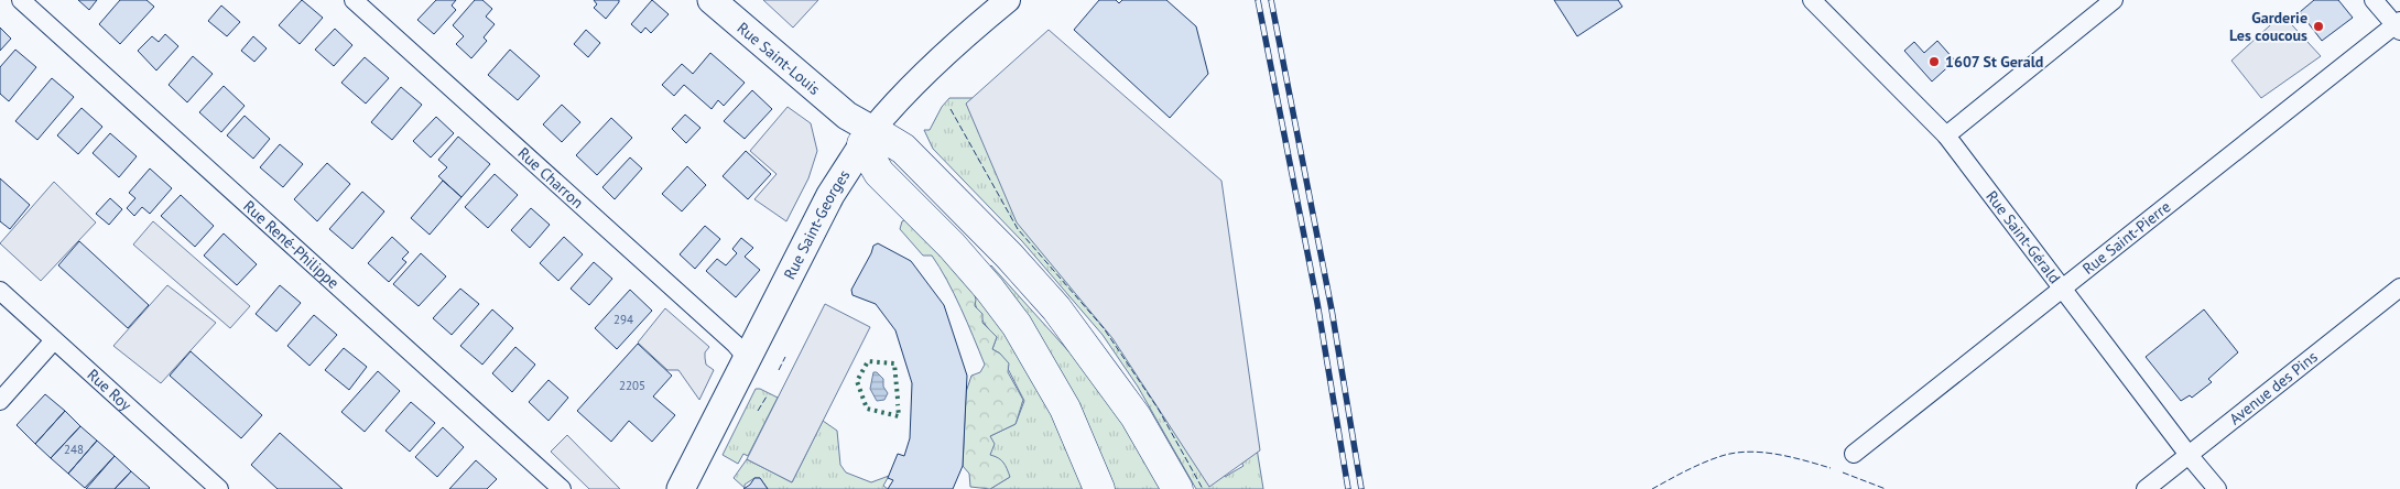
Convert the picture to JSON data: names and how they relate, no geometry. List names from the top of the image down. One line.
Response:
{"streets":{"main road":["Rue Saint-Louis","Rue Saint-Georges"],"street":["Rue Charron","Rue Saint-Gérald","Rue Saint-Pierre","Rue René-Philippe","Avenue des Pins","Rue Roy"]},"crossings":[["Rue Saint-Louis","Rue Saint-Georges"],["Rue Charron","Rue Saint-Georges"],["Rue Saint-Gérald","Rue Saint-Pierre"],["Rue Saint-Gérald","Avenue des Pins"]],"places":["Garderie Les coucous","1607 St Gerald"],"house_numbers":["294","2205","248"]}
